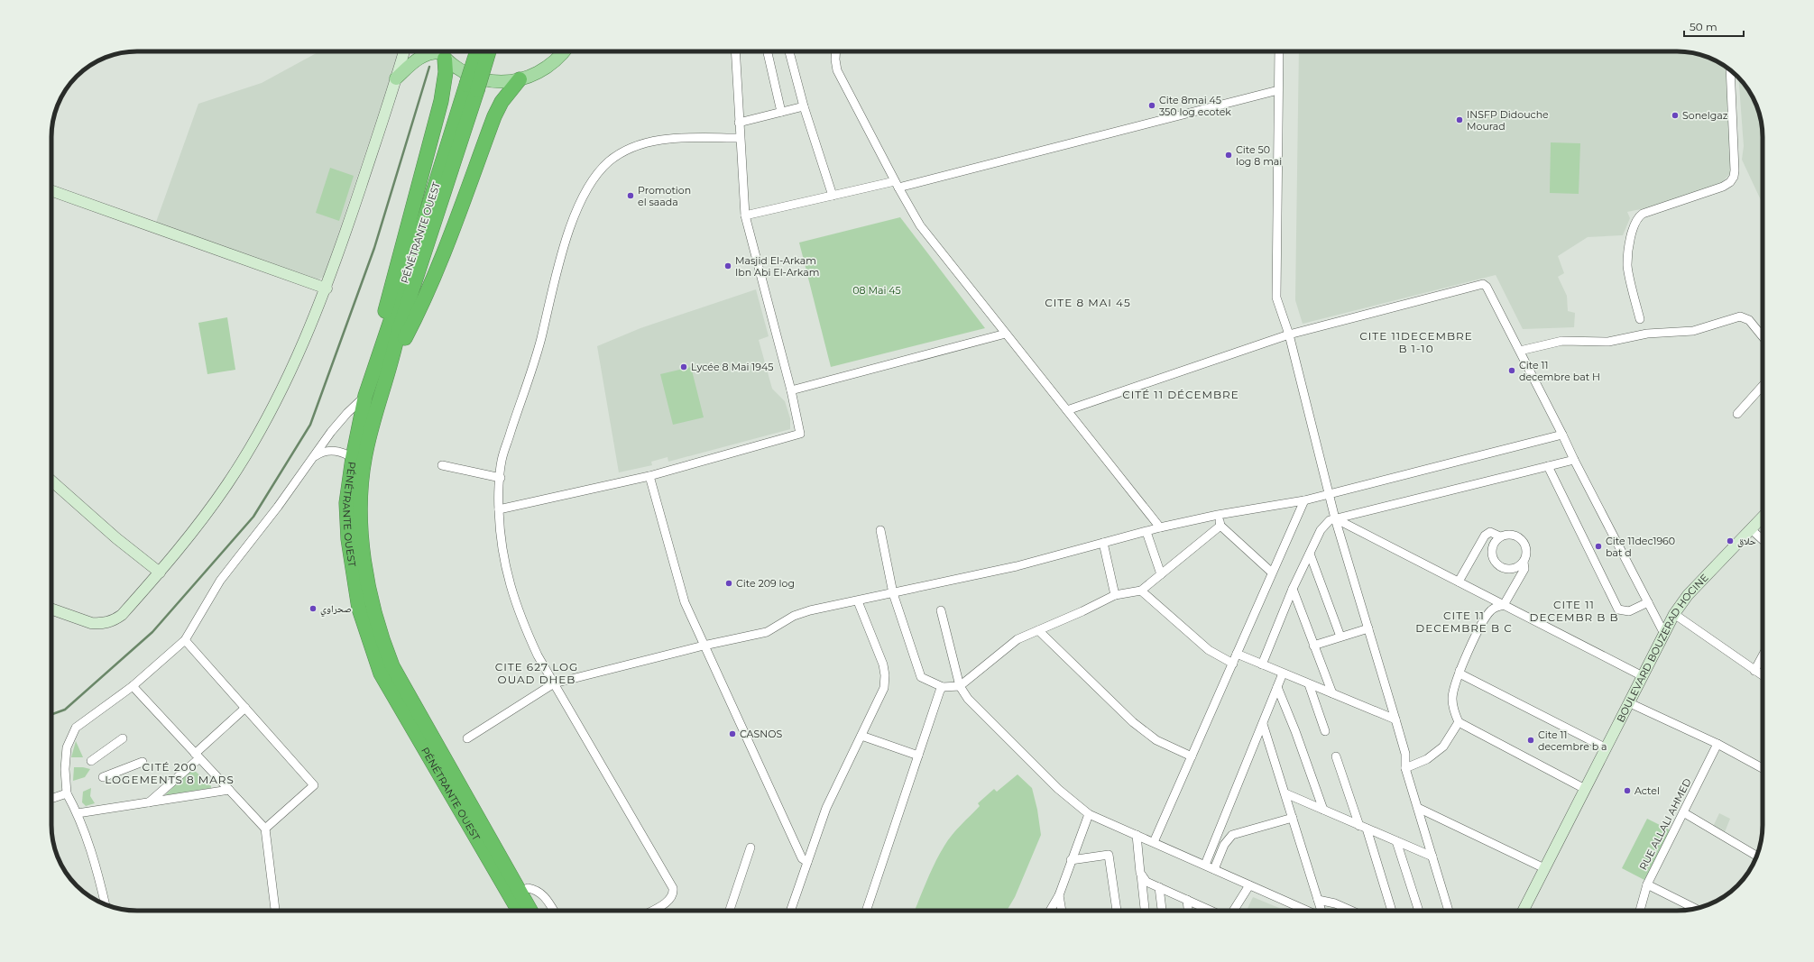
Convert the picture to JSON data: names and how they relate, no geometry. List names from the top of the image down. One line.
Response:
{"streets":{"highway":["PÉNÉTRANTE OUEST"],"street":["BOULEVARD BOUZERAD HOCINE","RUE ALLALI AHMED"]},"districts":["CITE 8 MAI 45","CITE 11DECEMBRE B 1-10","CITÉ 11 DÉCEMBRE","CITE 11 DECEMBR B B","CITE 11 DECEMBRE B C","CITE 627 LOG OUAD DHEB","CITÉ 200 LOGEMENTS 8 MARS"],"parks":["08 Mai 45"],"places":["Cite 8mai 45 350 log ecotek","Sonelgaz","INSFP Didouche Mourad","Cite 50 log 8 mai","Promotion el saada","Masjid El-Arkam Ibn Abi El-Arkam","Lycée 8 Mai 1945","Cite 11 decembre bat H","حلاق","Cite 11dec1960 bat d","Cite 209 log","صحراوي","CASNOS","Cite 11 decembre b a","Actel"],"scale_bar":"50 m"}
